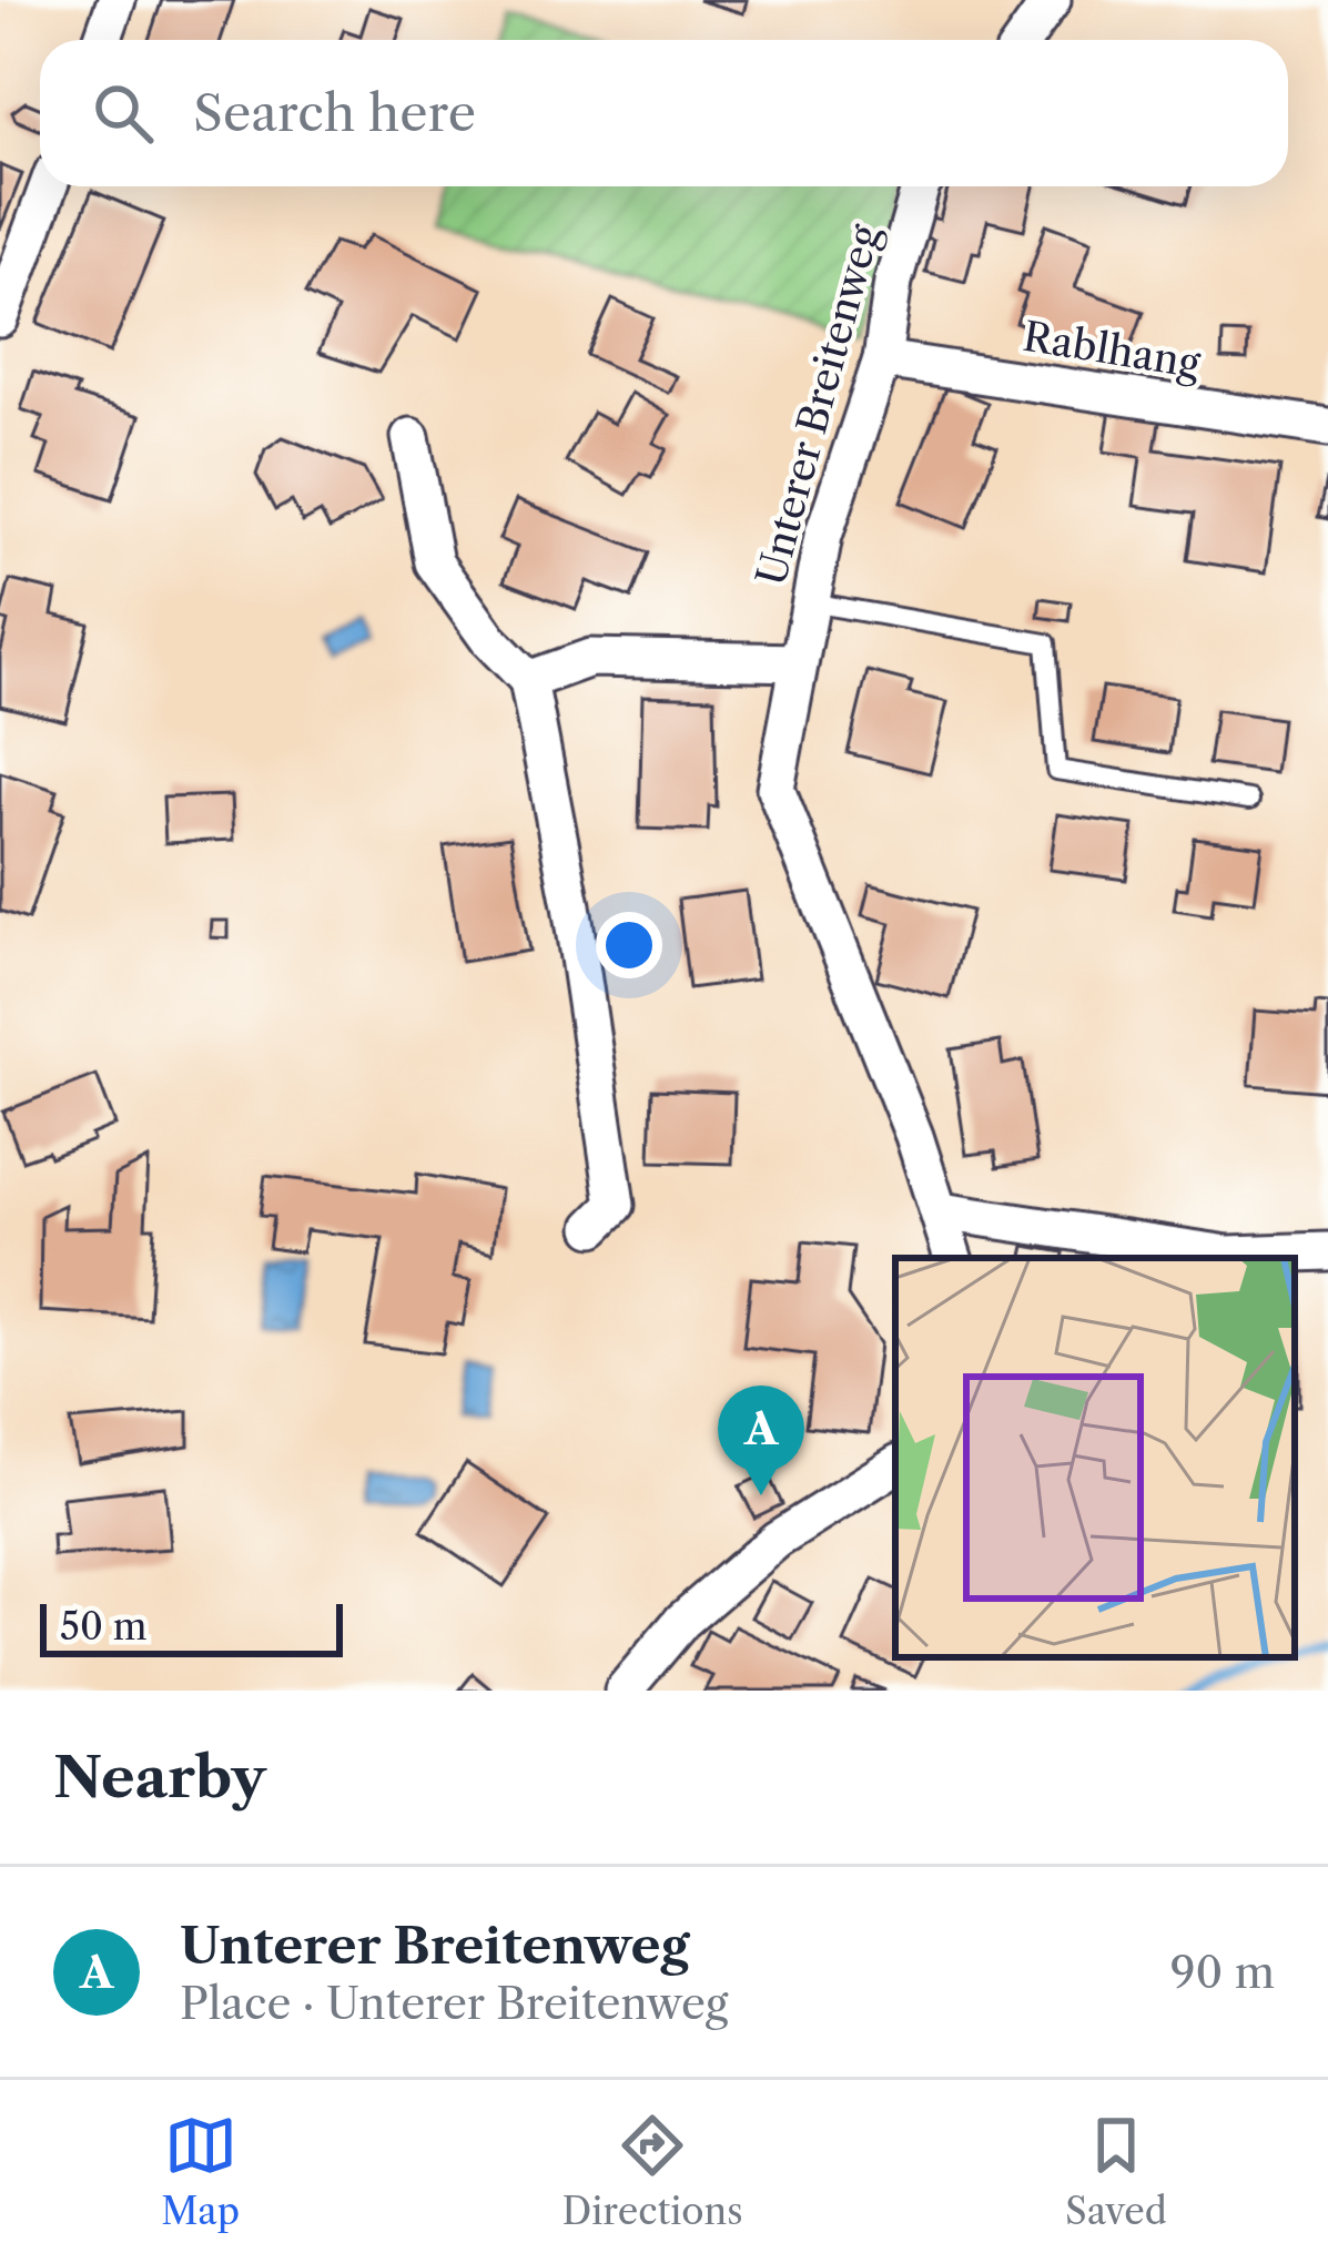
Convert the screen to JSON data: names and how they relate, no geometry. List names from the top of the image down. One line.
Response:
{"streets":{"street":["Rablhang","Unterer Breitenweg"]},"crossings":[["Rablhang","Unterer Breitenweg"]],"scale_bar":"50 m","page":{"search":"Search here","pins":"A","scale":"50 m","heading":"Nearby","list":[{"mark":"A","name":"Unterer Breitenweg","note":"Place · Unterer Breitenweg","value":"90 m"}],"nav":["Map","Directions","Saved"]}}
